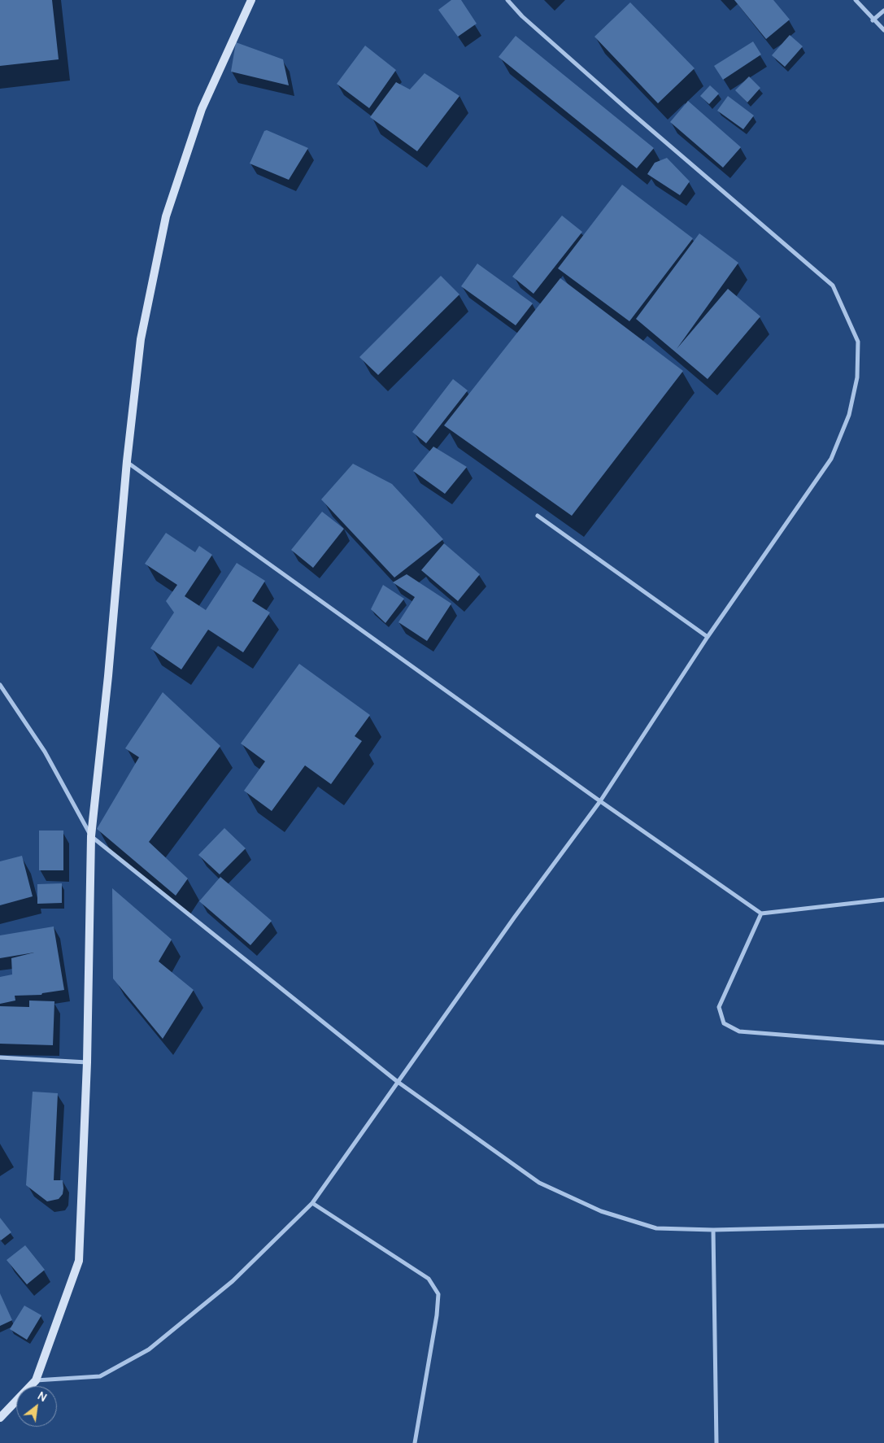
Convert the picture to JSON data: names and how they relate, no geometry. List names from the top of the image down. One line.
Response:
{"north":"top right"}
